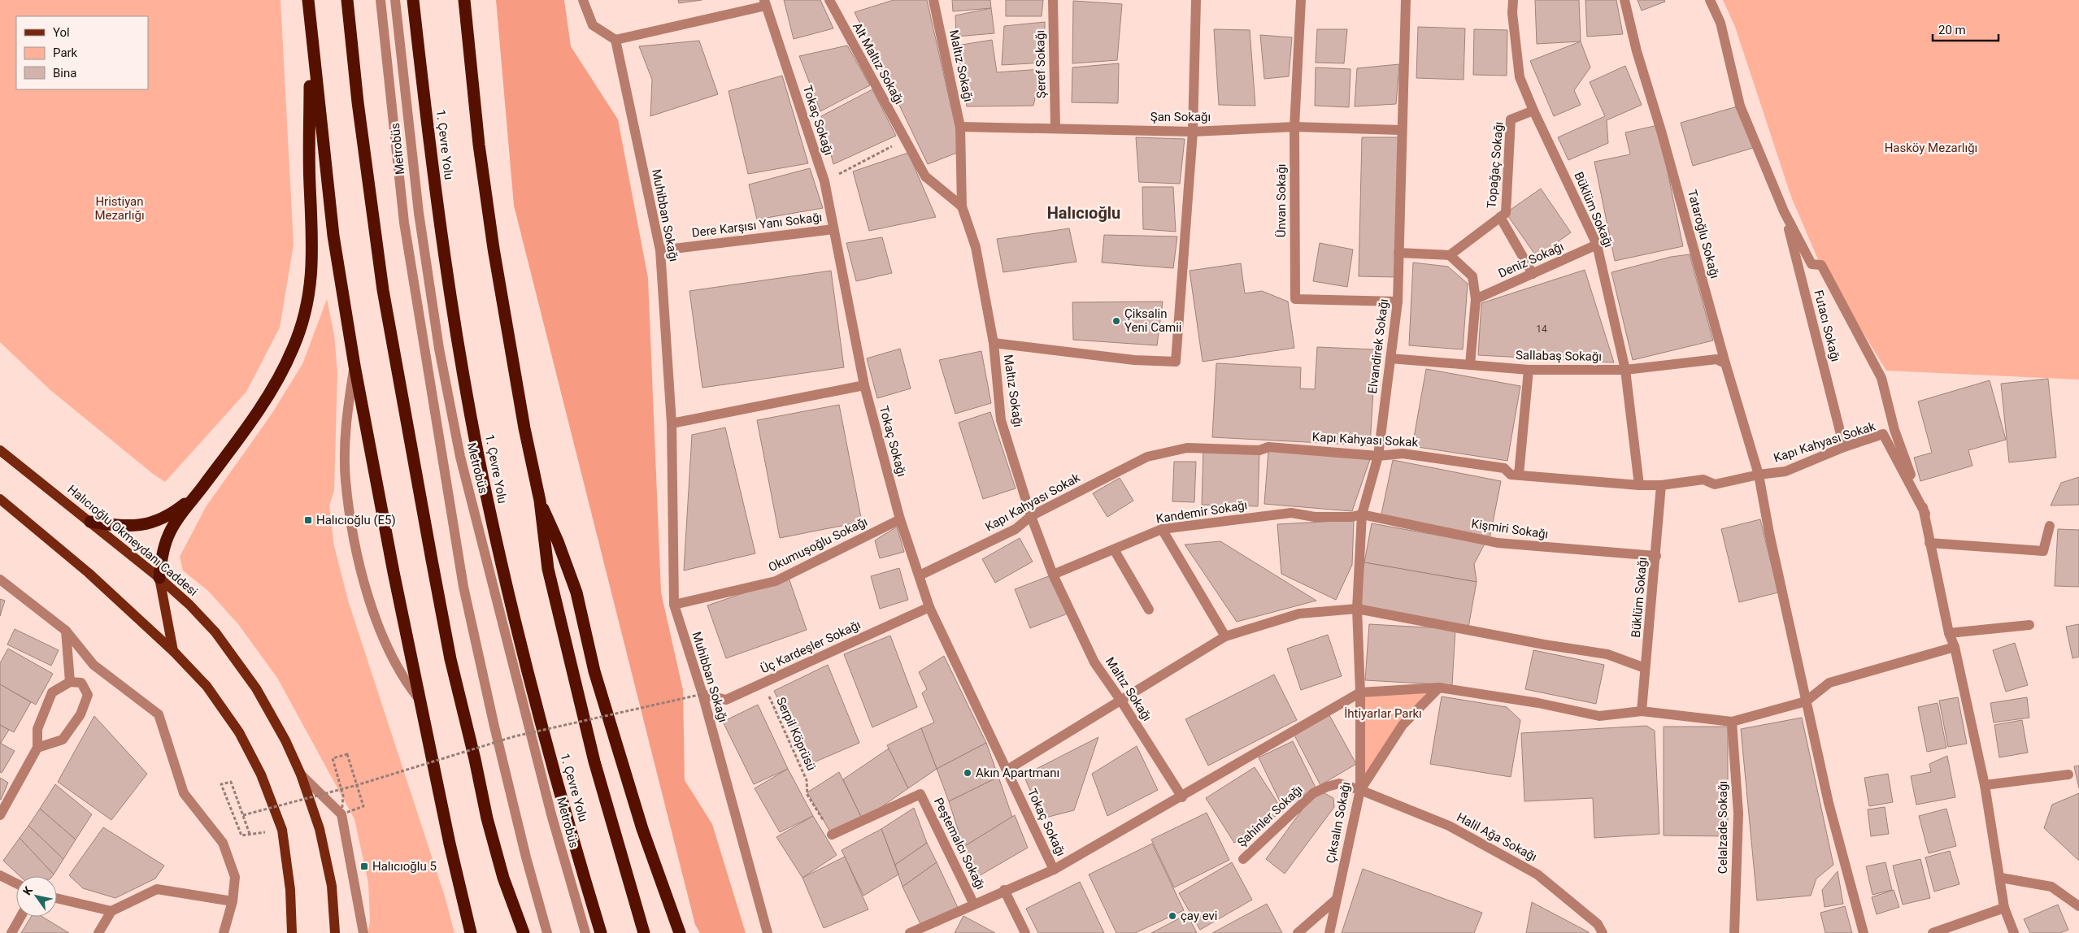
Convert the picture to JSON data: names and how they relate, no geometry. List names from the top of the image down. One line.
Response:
{"streets":{"highway":["1. Çevre Yolu"],"main road":["Halıcıoğlu Okmeydanı Caddesi"],"street":["Alt Maltız Sokağı","Şeref Sokağı","Maltız Sokağı","Şan Sokağı","Tokaç Sokağı","Metrobüs","Topağaç Sokağı","Ünvan Sokağı","Büklüm Sokağı","Muhibban Sokağı","Dere Karşısı Yanı Sokağı","Tataroğlu Sokağı","Deniz Sokağı","Futacı Sokağı","Elvandirek Sokağı","Sallabaş Sokağı","Kapı Kahyası Sokak","Kandemir Sokağı","Kişmiri Sokağı","Okumuşoğlu Sokağı","Üç Kardeşler Sokağı","Şahinler Sokağı","Çıksalın Sokağı","Celalzade Sokağı","Halil Ağa Sokağı","Peştemalcı Sokağı"],"path":["Serpil Köprüsü"]},"crossings":[["Alt Maltız Sokağı","Maltız Sokağı"],["Şeref Sokağı","Şan Sokağı"],["Maltız Sokağı","Şan Sokağı"],["Maltız Sokağı","Kapı Kahyası Sokak"],["Maltız Sokağı","Kandemir Sokağı"],["Şan Sokağı","Ünvan Sokağı"],["Şan Sokağı","Elvandirek Sokağı"],["Tokaç Sokağı","Dere Karşısı Yanı Sokağı"],["Tokaç Sokağı","Kapı Kahyası Sokak"],["Tokaç Sokağı","Okumuşoğlu Sokağı"],["Tokaç Sokağı","Üç Kardeşler Sokağı"],["Topağaç Sokağı","Büklüm Sokağı"],["Ünvan Sokağı","Elvandirek Sokağı"],["Büklüm Sokağı","Deniz Sokağı"],["Büklüm Sokağı","Sallabaş Sokağı"],["Büklüm Sokağı","Kapı Kahyası Sokak"],["Büklüm Sokağı","Kişmiri Sokağı"],["Muhibban Sokağı","Dere Karşısı Yanı Sokağı"],["Muhibban Sokağı","Okumuşoğlu Sokağı"],["Muhibban Sokağı","Üç Kardeşler Sokağı"],["Tataroğlu Sokağı","Sallabaş Sokağı"],["Tataroğlu Sokağı","Kapı Kahyası Sokak"],["Futacı Sokağı","Kapı Kahyası Sokak"],["Elvandirek Sokağı","Sallabaş Sokağı"],["Elvandirek Sokağı","Kapı Kahyası Sokak"],["Elvandirek Sokağı","Kandemir Sokağı"],["Elvandirek Sokağı","Kişmiri Sokağı"],["Elvandirek Sokağı","Çıksalın Sokağı"],["Kandemir Sokağı","Kişmiri Sokağı"],["Üç Kardeşler Sokağı","Serpil Köprüsü"],["Serpil Köprüsü","Peştemalcı Sokağı"],["Şahinler Sokağı","Çıksalın Sokağı"],["Şahinler Sokağı","Halil Ağa Sokağı"],["Çıksalın Sokağı","Halil Ağa Sokağı"]],"districts":["Halıcıoğlu"],"parks":["Hasköy Mezarlığı","Hristiyan Mezarlığı","İhtiyarlar Parkı"],"places":{"other":["Çiksalin Yeni Camii","Akın Apartmanı","çay evi"],"transit":["Halıcıoğlu (E5)","Halıcıoğlu 5"]},"house_numbers":["14"],"legend":["Yol","Park","Bina"],"scale_bar":"20 m","north":"top left"}
